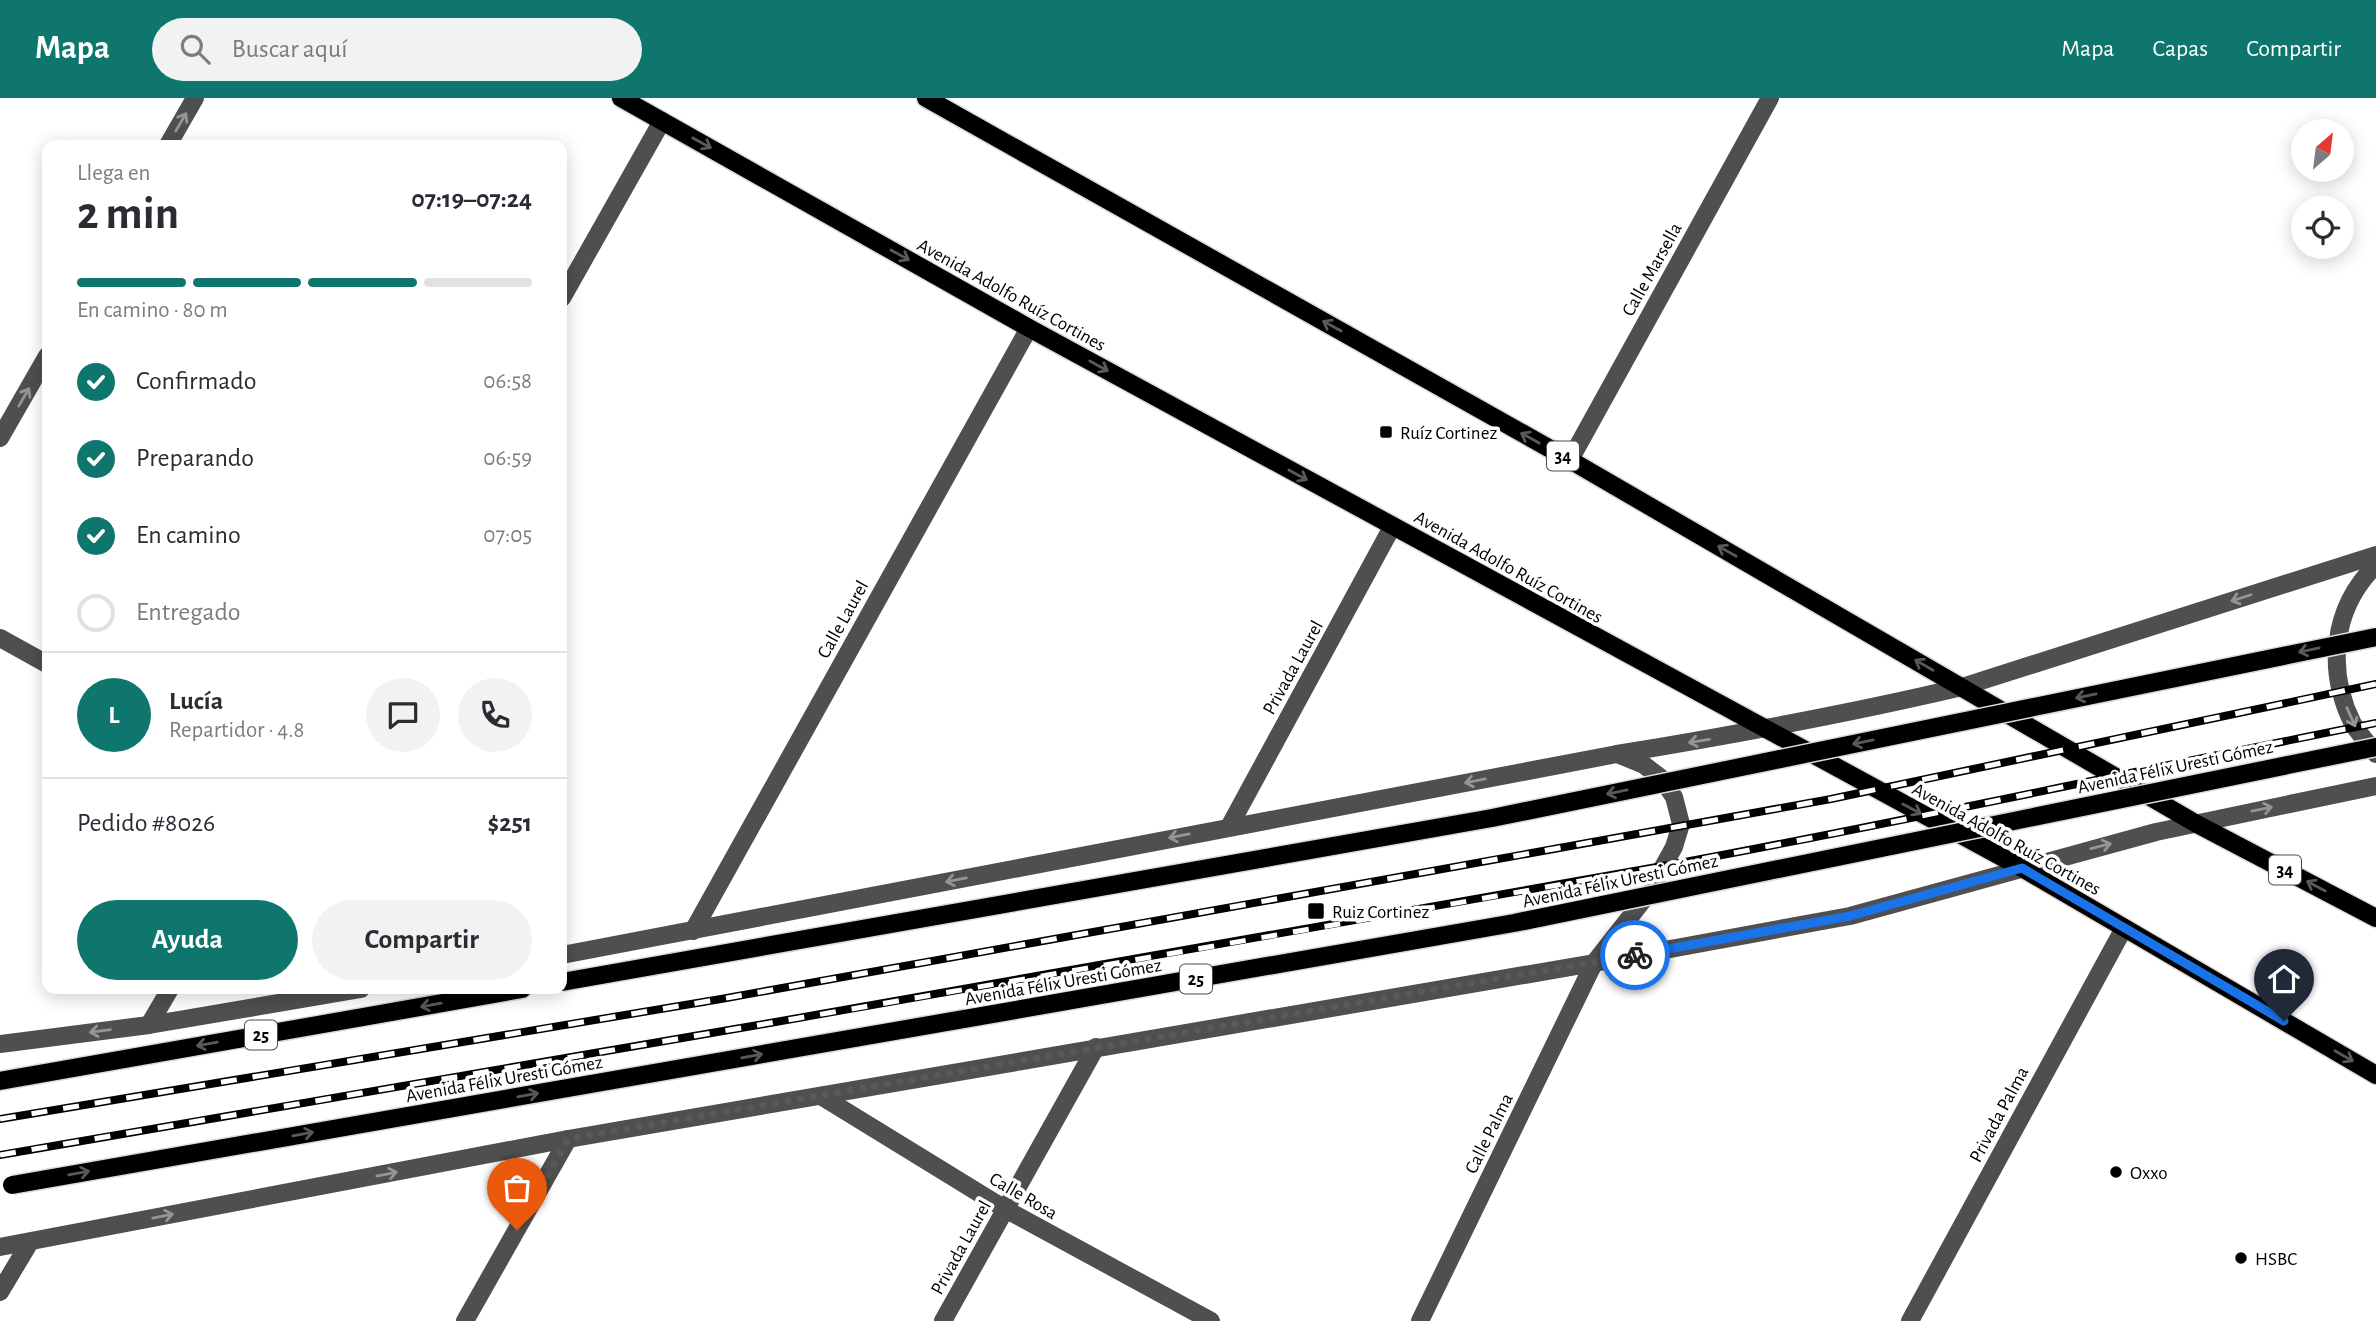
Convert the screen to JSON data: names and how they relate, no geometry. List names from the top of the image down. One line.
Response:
{"streets":{"main road":["Avenida Adolfo Ruíz Cortines","34","Avenida Félix Uresti Gómez","25"],"street":["Calle Marsella","Calle Laurel","Privada Laurel","Privada Palma","Calle Palma","Calle Rosa"]},"crossings":[["Calle Marsella","34"],["Avenida Adolfo Ruíz Cortines","Calle Laurel"],["Avenida Adolfo Ruíz Cortines","Privada Laurel"],["Avenida Adolfo Ruíz Cortines","Privada Palma"],["Privada Laurel","Calle Rosa"]],"places":{"transit":["Ruíz Cortinez","Ruiz Cortinez"],"other":["Oxxo","HSBC"]},"north":"top right","page":{"header":"Mapa","search":"Buscar aquí","nav":["Mapa","Capas","Compartir"],"heading":["2 min","Llega en","07:19–07:24"],"panel":["Lucía","Repartidor · 4.8","Pedido #8026","$251"],"bar":"En camino · 80 m","list":[["Confirmado","06:58"],["Preparando","06:59"],["En camino","07:05"],"Entregado"],"round":"L","buttons":["Ayuda","Compartir"]}}
